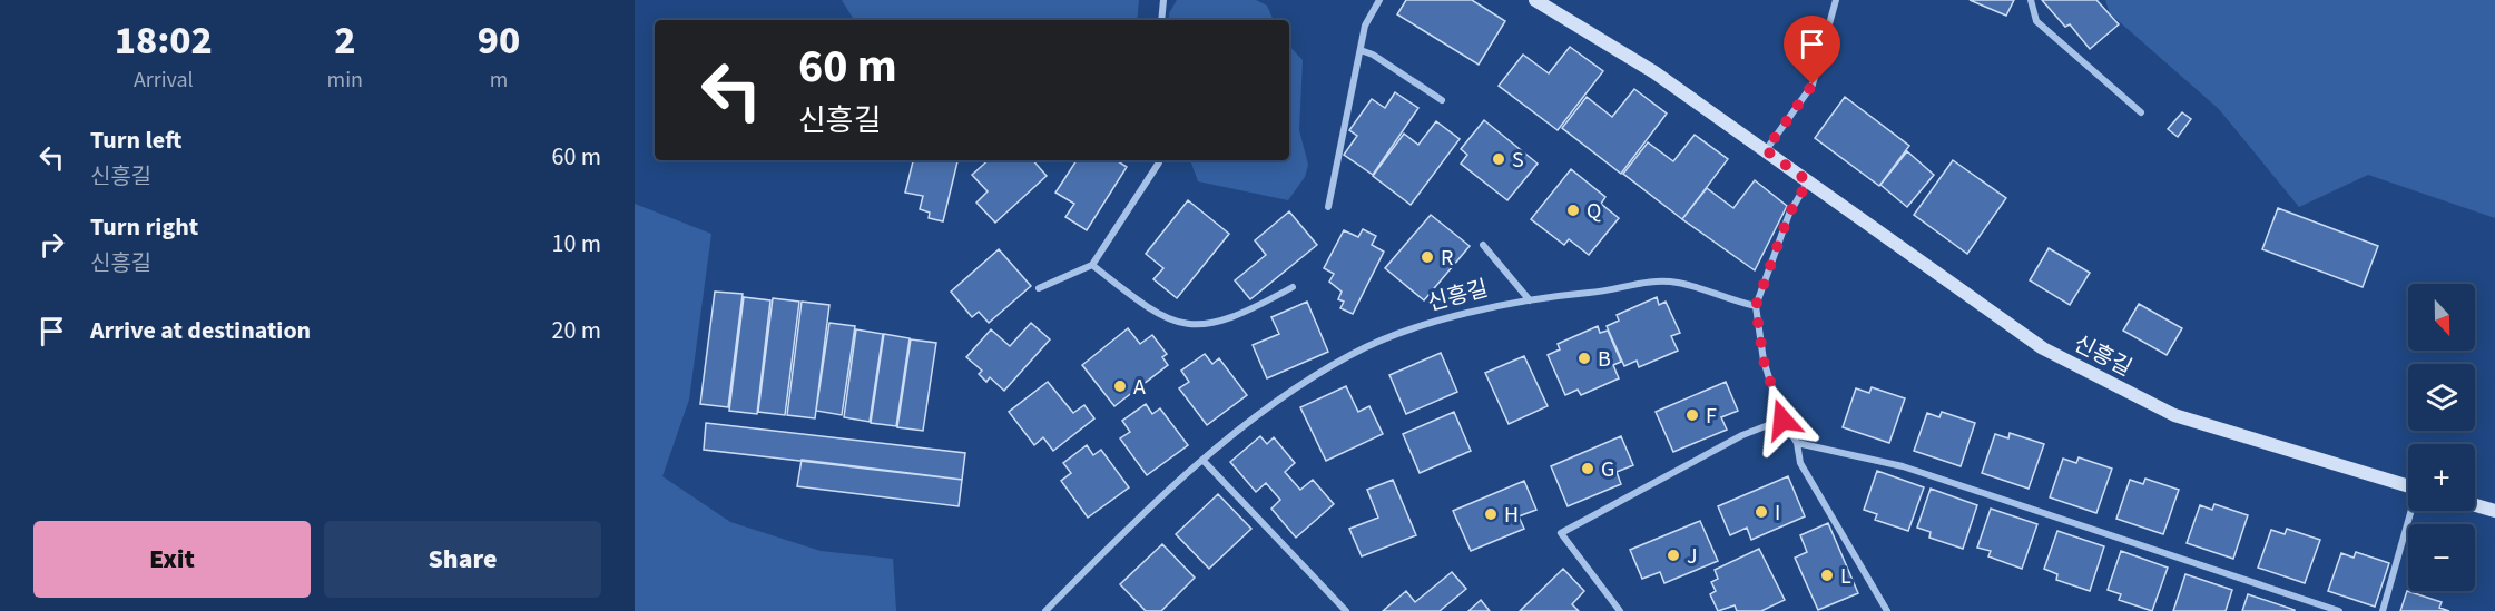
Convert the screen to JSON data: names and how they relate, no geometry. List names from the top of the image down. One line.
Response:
{"streets":{"street":["신흥길"]},"places":["S","Q","R","B","A","F","G","I","H","J","L"],"north":"bottom","page":{"eta":["18:02","Arrival","2","min","90","m"],"turn":["60 m","신흥길"],"list":[{"name":"Turn left","note":"신흥길","value":"60 m"},{"name":"Turn right","note":"신흥길","value":"10 m"},{"name":"Arrive at destination","value":"20 m"}],"map_buttons":["+","−"],"buttons":["Exit","Share"]}}
